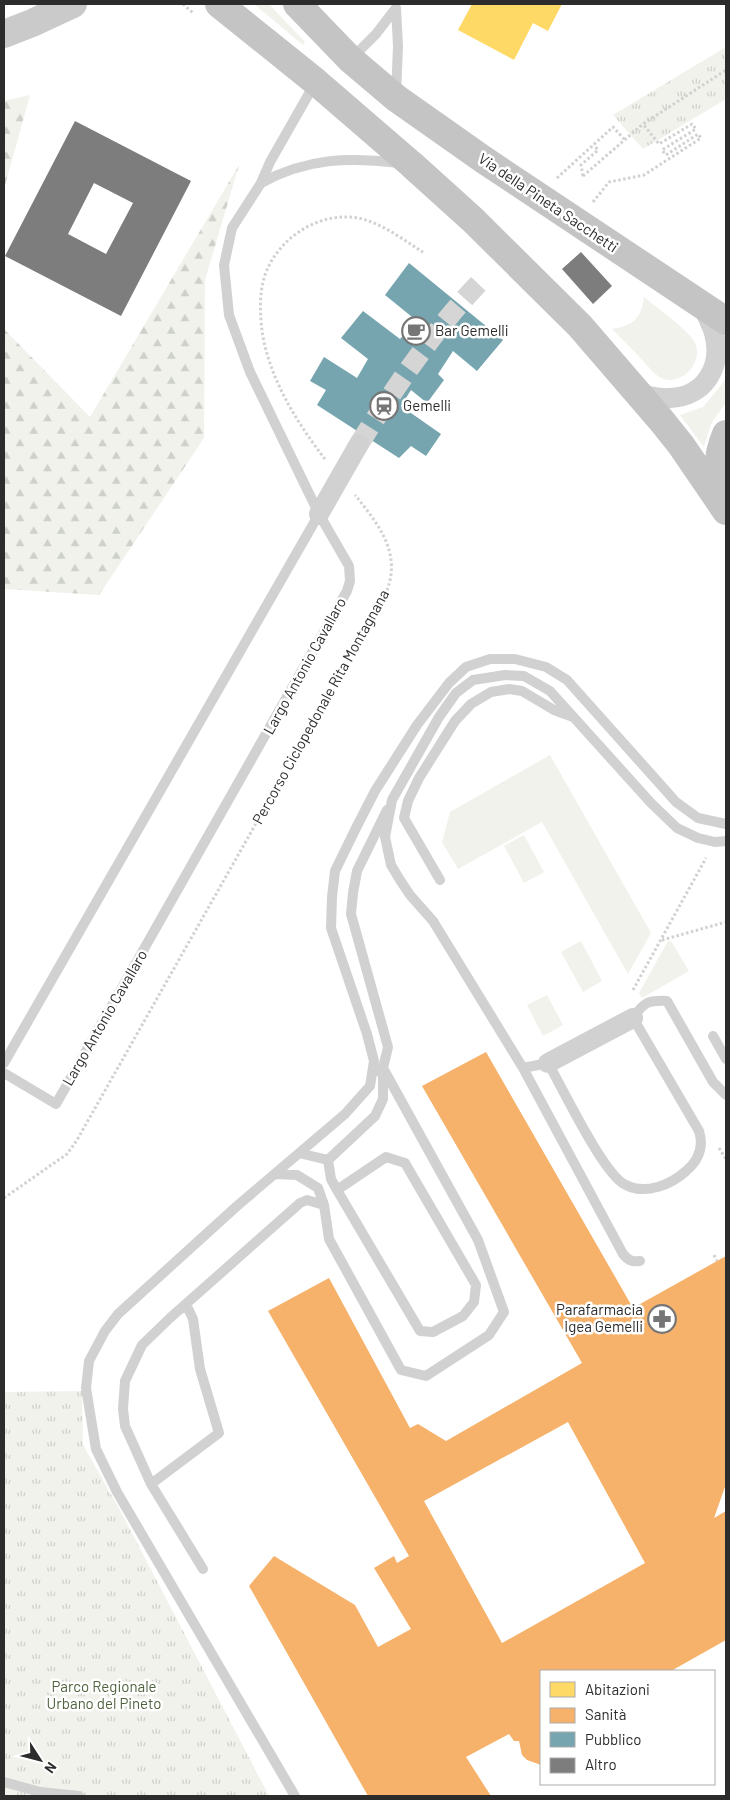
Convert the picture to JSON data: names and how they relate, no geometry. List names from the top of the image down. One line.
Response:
{"streets":{"main road":["Via della Pineta Sacchetti"],"lane":["Largo Antonio Cavallaro"],"path":["Percorso Ciclopedonale Rita Montagnana"]},"parks":["Parco Regionale Urbano del Pineto"],"places":{"cafe":["Bar Gemelli"],"station":["Gemelli"],"pharmacy":["Parafarmacia Igea Gemelli"]},"legend":["Abitazioni","Sanità","Pubblico","Altro"],"north":"bottom right"}
